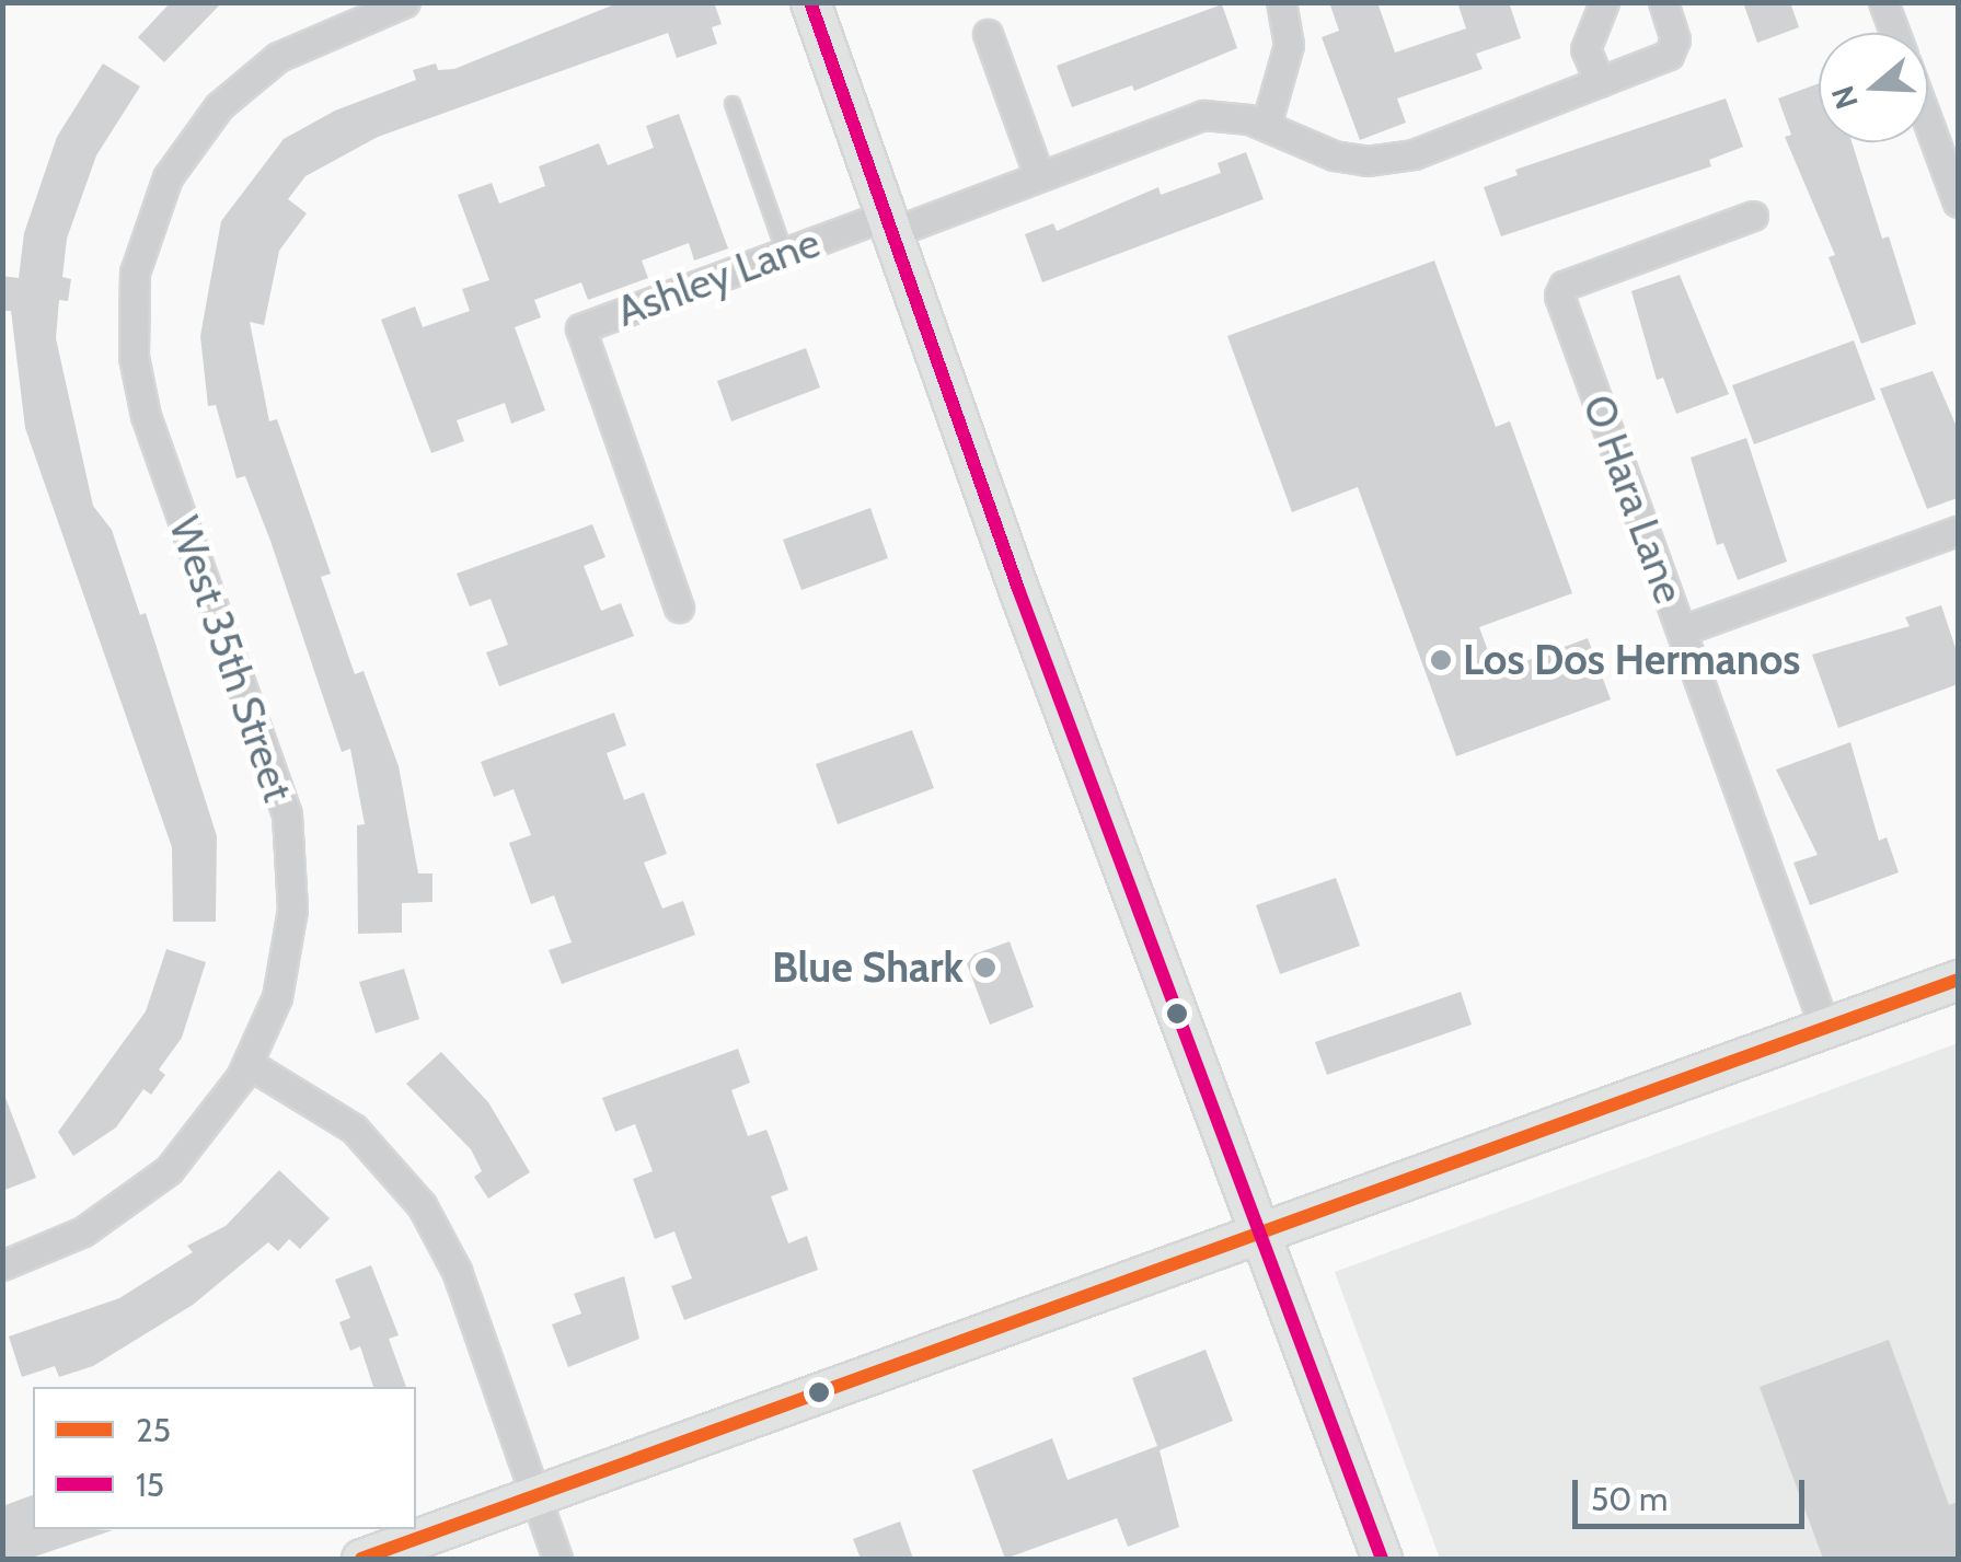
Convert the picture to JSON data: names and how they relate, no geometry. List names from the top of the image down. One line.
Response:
{"streets":{"street":["Ashley Lane","O Hara Lane","West 35th Street"]},"places":["Los Dos Hermanos","Blue Shark"],"lines":["transit line 15","transit line 25"],"legend":["25","15"],"scale_bar":"50 m","north":"left"}
